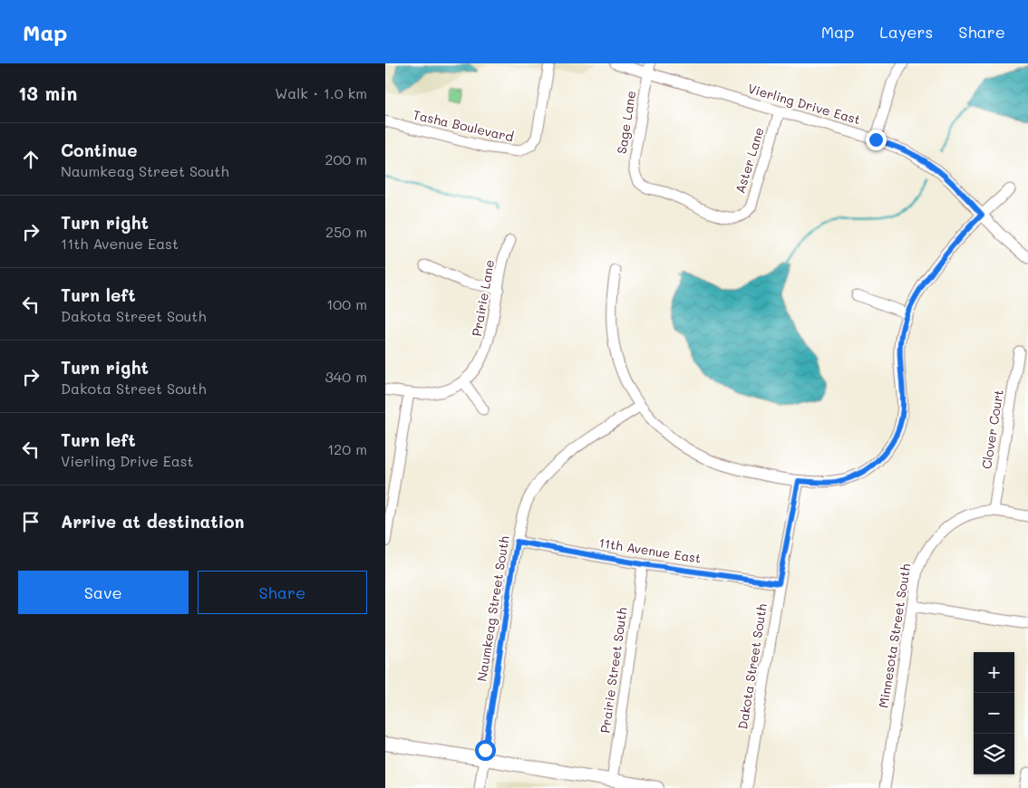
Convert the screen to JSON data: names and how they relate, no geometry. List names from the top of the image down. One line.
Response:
{"streets":{"street":["Vierling Drive East","Sage Lane","Tasha Boulevard","Aster Lane","Prairie Lane","Clover Court","11th Avenue East","Naumkeag Street South","Minnesota Street South","Dakota Street South","Prairie Street South"]},"crossings":[["Vierling Drive East","Sage Lane"],["Vierling Drive East","Aster Lane"],["Sage Lane","Aster Lane"],["Clover Court","Minnesota Street South"],["11th Avenue East","Naumkeag Street South"],["11th Avenue East","Dakota Street South"],["11th Avenue East","Prairie Street South"]],"page":{"header":"Map","nav":["Map","Layers","Share"],"heading":["13 min","Walk · 1.0 km"],"list":[["Continue","Naumkeag Street South","200 m"],["Turn right","11th Avenue East","250 m"],["Turn left","Dakota Street South","100 m"],["Turn right","Dakota Street South","340 m"],["Turn left","Vierling Drive East","120 m"],"Arrive at destination"],"buttons":["Save","Share"],"map_buttons":["+","−"]}}
